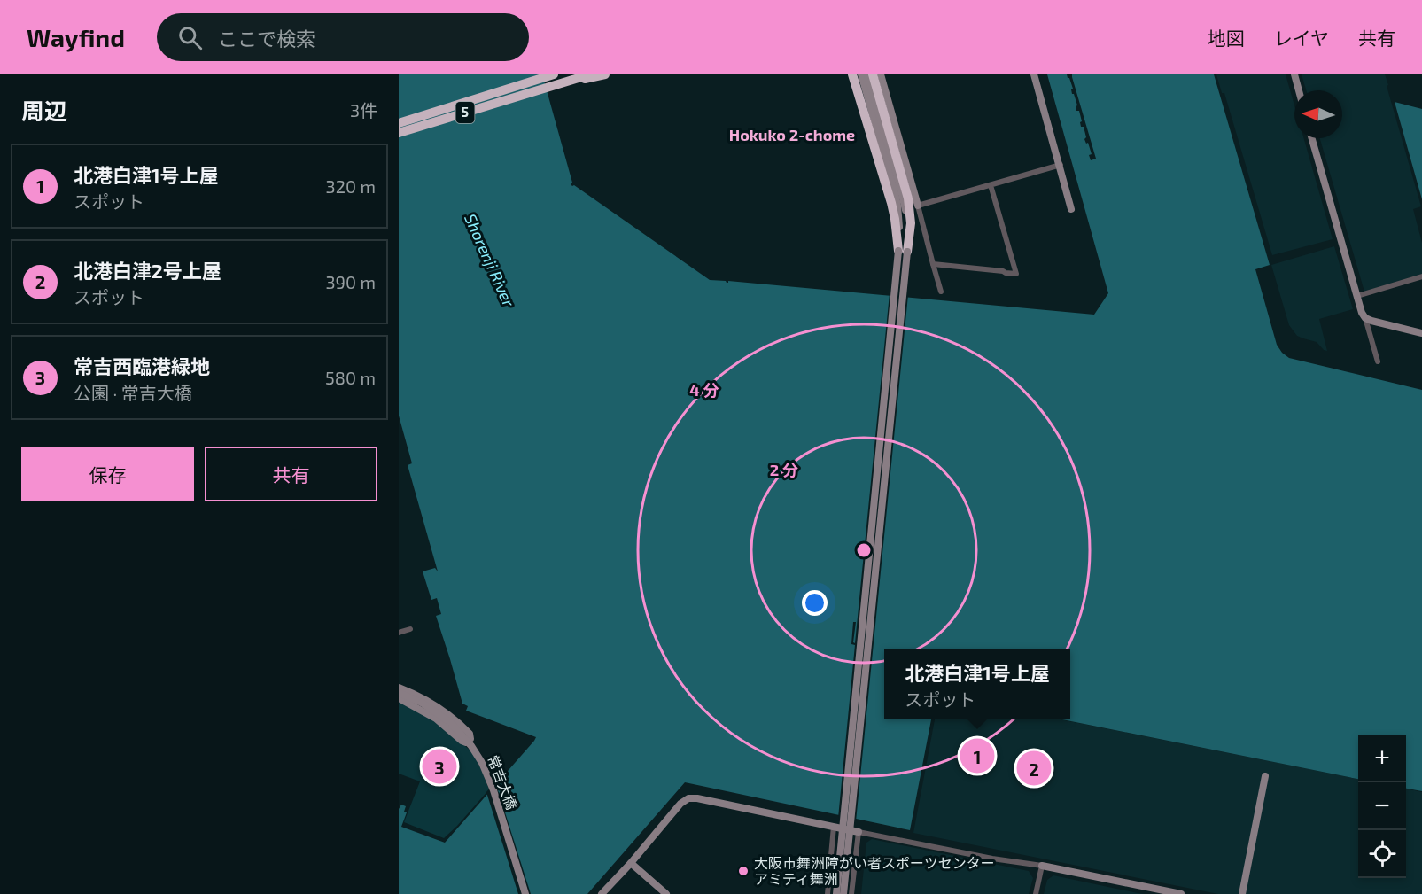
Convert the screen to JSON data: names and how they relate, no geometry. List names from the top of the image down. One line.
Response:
{"streets":{"highway":["5"],"street":["常吉大橋"]},"districts":["Hokuko 2-chome"],"water":["Shorenji River"],"places":["大阪市舞洲障がい者スポーツセンター アミティ舞洲"],"north":"left","page":{"header":"Wayfind","search":"ここで検索","nav":["地図","レイヤ","共有"],"heading":["周辺","3件"],"list":[{"mark":"1","name":"北港白津1号上屋","note":"スポット","value":"320 m"},{"mark":"2","name":"北港白津2号上屋","note":"スポット","value":"390 m"},{"mark":"3","name":"常吉西臨港緑地","note":"公園 · 常吉大橋","value":"580 m"}],"buttons":["保存","共有"],"popup":["北港白津1号上屋","スポット"],"map_buttons":["+","−"],"pins":["1","3","2"]},"rings":["4 分","2 分"]}
